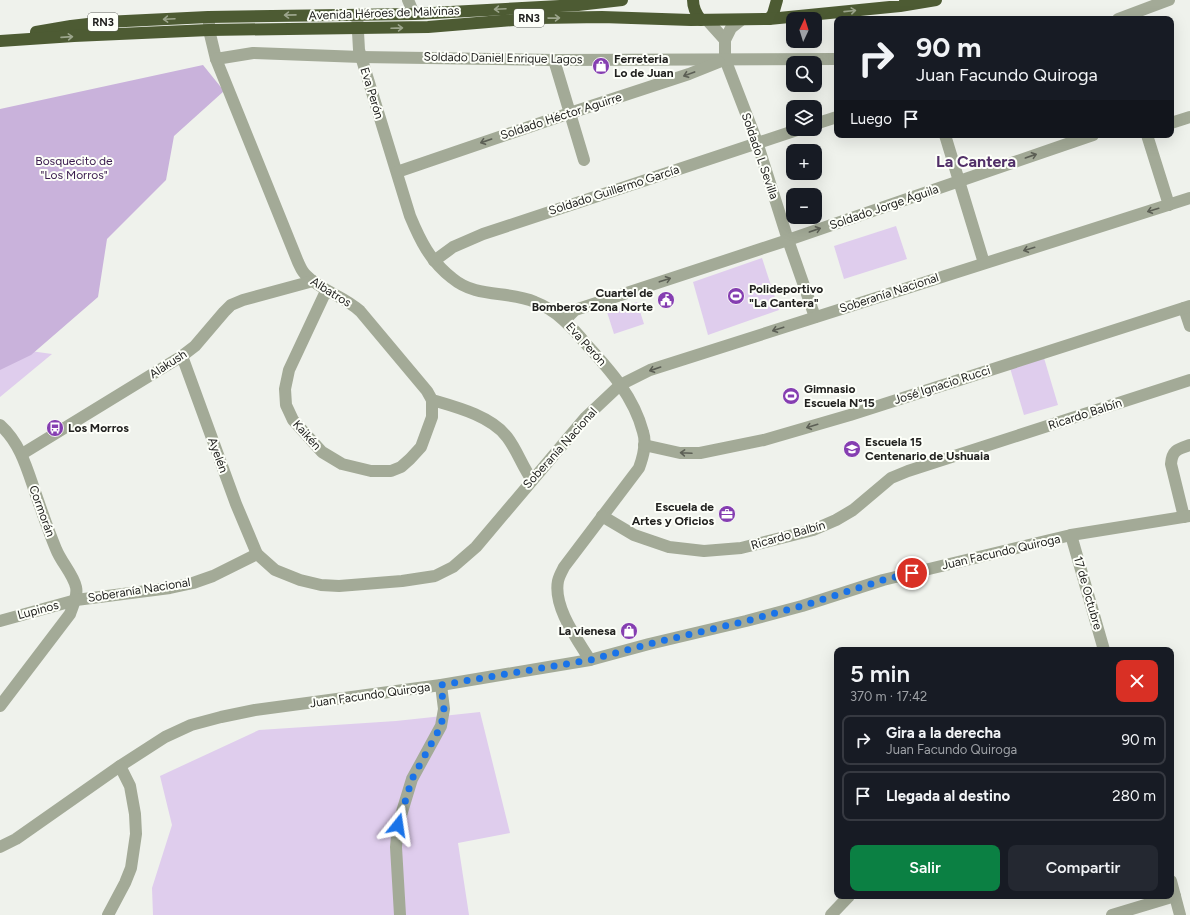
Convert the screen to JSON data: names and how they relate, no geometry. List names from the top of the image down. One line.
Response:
{"streets":{"highway":["Avenida Héroes de Malvinas","RN3"],"street":["Soldado Daniel Enrique Lagos","Eva Perón","Soldado Héctor Aguirre","Soldado L Sevilla","Soldado Guillermo García","Soldado Jorge Águila","Albatros","Soberanía Nacional","Alakush","José Ignacio Rucci","Ricardo Balbín","Kaikén","Ayelén","Cormorán","Juan Facundo Quiroga","17 de Octubre","Lupinos"]},"crossings":[["Avenida Héroes de Malvinas","Eva Perón"],["Avenida Héroes de Malvinas","Albatros"],["Soldado Daniel Enrique Lagos","Eva Perón"],["Soldado Daniel Enrique Lagos","Soldado Héctor Aguirre"],["Soldado Daniel Enrique Lagos","Soldado L Sevilla"],["Soldado Daniel Enrique Lagos","Albatros"],["Eva Perón","Soldado Héctor Aguirre"],["Eva Perón","Soldado Guillermo García"],["Eva Perón","Soldado Jorge Águila"],["Eva Perón","Soberanía Nacional"],["Eva Perón","José Ignacio Rucci"],["Eva Perón","Ricardo Balbín"],["Eva Perón","Juan Facundo Quiroga"],["Soldado Héctor Aguirre","Soldado L Sevilla"],["Soldado L Sevilla","Soldado Guillermo García"],["Soldado L Sevilla","Soldado Jorge Águila"],["Soldado L Sevilla","Soberanía Nacional"],["Albatros","Alakush"],["Albatros","Kaikén"],["Soberanía Nacional","Ayelén"],["Soberanía Nacional","Cormorán"],["Soberanía Nacional","Lupinos"],["Alakush","Ayelén"],["Alakush","Cormorán"],["Cormorán","Lupinos"],["Juan Facundo Quiroga","17 de Octubre"]],"one_way":["Soldado Héctor Aguirre","Soldado Jorge Águila","José Ignacio Rucci"],"districts":["La Cantera"],"parks":["Bosquecito de \"Los Morros\""],"places":{"shop":["Ferreteria Lo de Juan","La vienesa"],"sports":["Polideportivo \"La Cantera\"","Gimnasio Escuela N°15"],"public building":["Cuartel de Bomberos Zona Norte"],"bus stop":["Los Morros"],"school or university":["Escuela 15 Centenario de Ushuaia"],"office":["Escuela de Artes y Oficios"]},"north":"top","page":{"map_buttons":["+","−"],"turn":["90 m","Juan Facundo Quiroga"],"then":"Luego","heading":["5 min","370 m · 17:42"],"list":[{"name":"Gira a la derecha","note":"Juan Facundo Quiroga","value":"90 m"},{"name":"Llegada al destino","value":"280 m"}],"buttons":["Salir","Compartir"]}}
